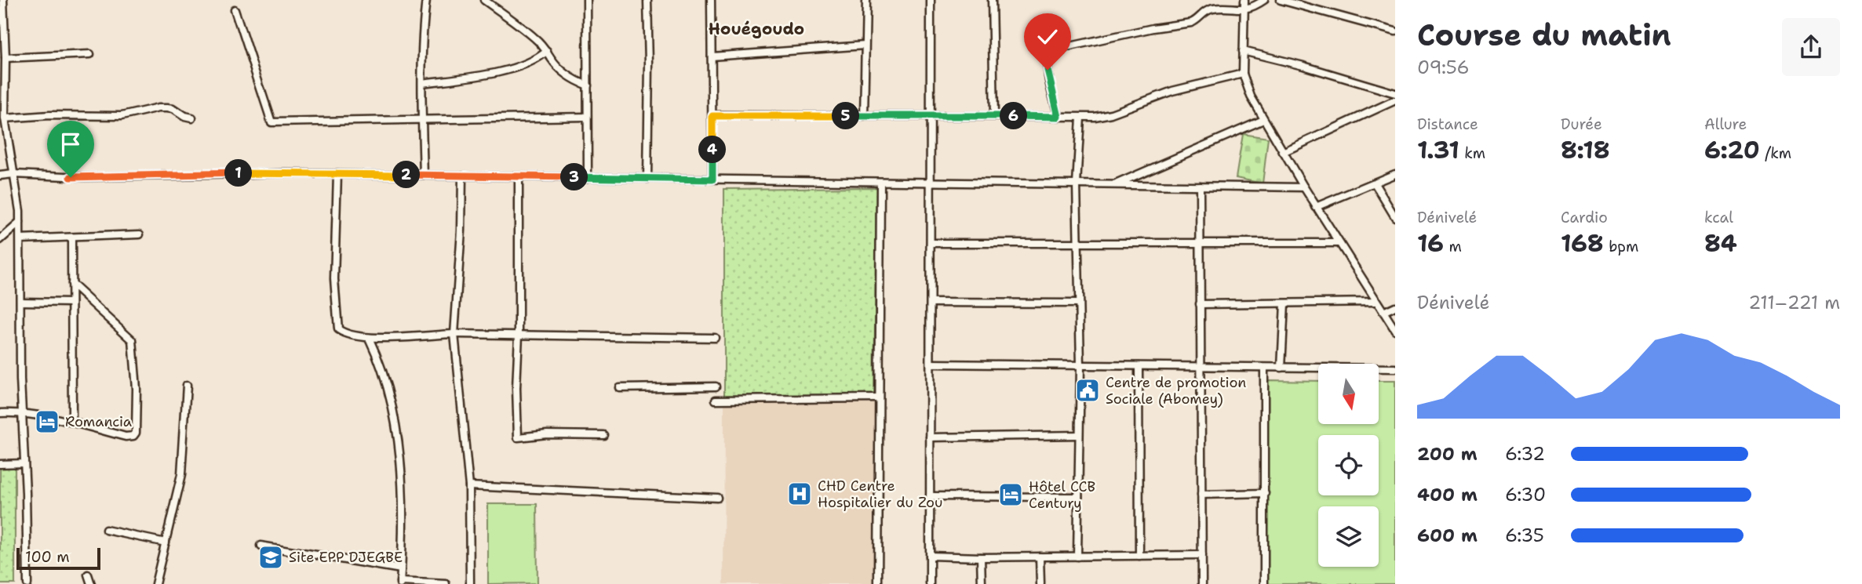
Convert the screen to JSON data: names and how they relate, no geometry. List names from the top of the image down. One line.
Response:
{"districts":["Houégoudo"],"places":{"public building":["Centre de promotion Sociale (Abomey)"],"hotel":["Romancia","Hôtel CCB Century"],"hospital":["CHD Centre Hospitalier du Zou"],"school or university":["Site EPP DJEGBE"]},"scale_bar":"100 m","north":"bottom","page":{"heading":["Course du matin","09:56"],"stats":[["Distance","1.31 km"],["Durée","8:18"],["Allure","6:20 /km"],["Dénivelé","16 m"],["Cardio","168 bpm"],["kcal","84"]],"pins":["5","6","4","1","2","3"],"chart":["Dénivelé","211–221 m"],"list":[{"name":"200 m","note":"6:32"},{"name":"400 m","note":"6:30"},{"name":"600 m","note":"6:35"}],"scale":"100 m"}}
